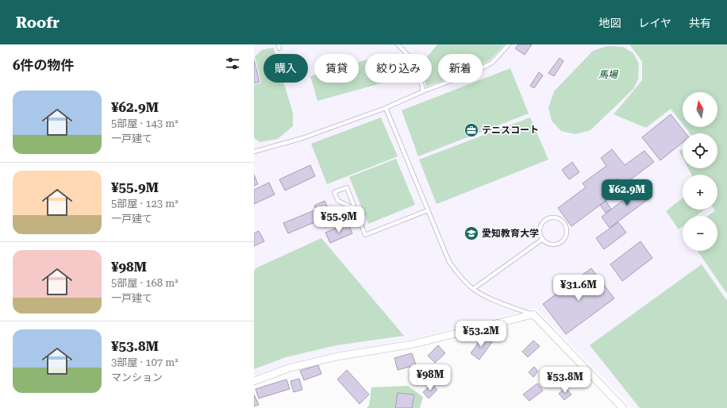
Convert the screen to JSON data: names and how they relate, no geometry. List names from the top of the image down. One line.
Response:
{"parks":["馬場"],"places":{"office":["テニスコート"],"school or university":["愛知教育大学"]},"north":"top","page":{"header":"Roofr","nav":["地図","レイヤ","共有"],"heading":"6件の物件","chip":["購入","賃貸","絞り込み","新着"],"list":[{"name":"¥62.9M","note":"5部屋 · 143 m² · 一戸建て"},{"name":"¥55.9M","note":"5部屋 · 123 m² · 一戸建て"},{"name":"¥98M","note":"5部屋 · 168 m² · 一戸建て"},{"name":"¥53.8M","note":"3部屋 · 107 m² · マンション"}],"map_buttons":["+","−"],"price":["¥62.9M","¥55.9M","¥31.6M","¥53.2M","¥98M","¥53.8M"]}}
